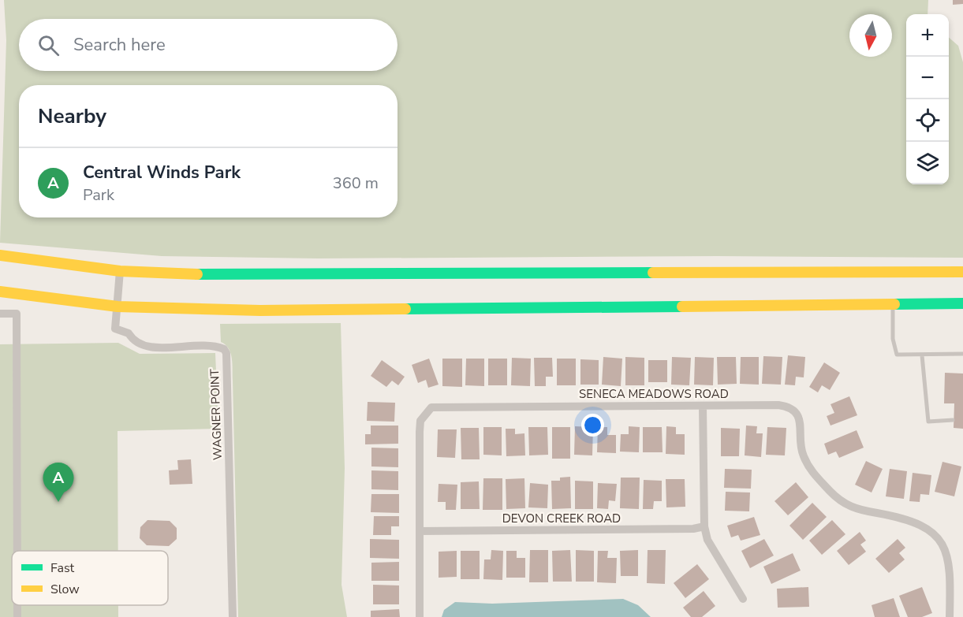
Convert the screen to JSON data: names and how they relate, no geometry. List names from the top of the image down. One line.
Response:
{"streets":{"street":["SENECA MEADOWS ROAD","WAGNER POINT","DEVON CREEK ROAD"]},"crossings":[["SENECA MEADOWS ROAD","DEVON CREEK ROAD"]],"legend":["Fast","Slow"],"north":"bottom","page":{"map_buttons":["+","−"],"search":"Search here","heading":"Nearby","list":[{"mark":"A","name":"Central Winds Park","note":"Park","value":"360 m"}],"pins":"A"}}
